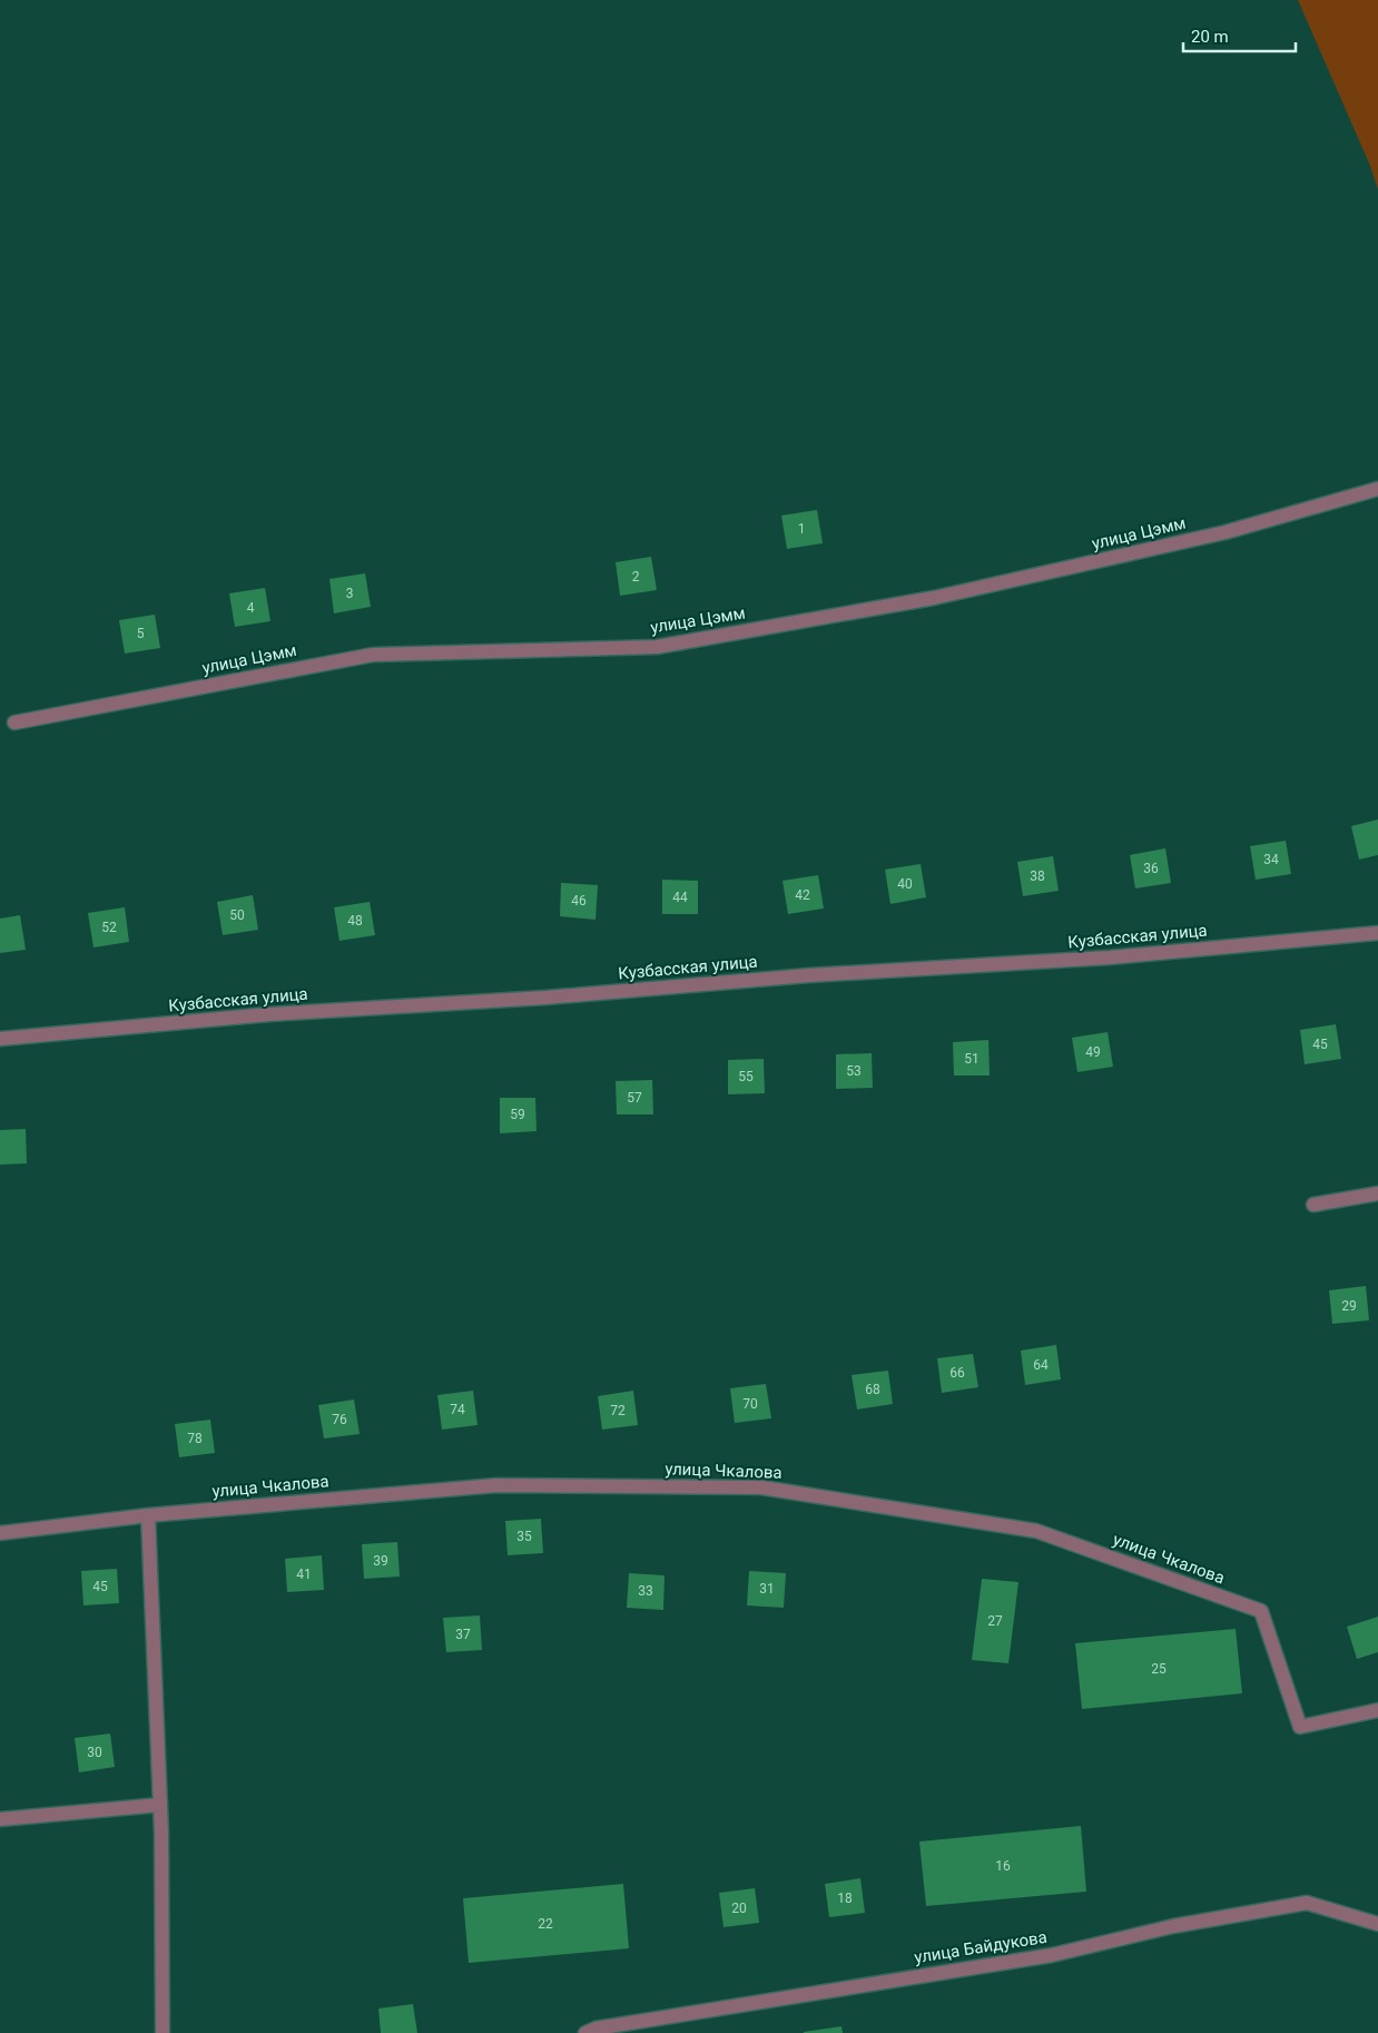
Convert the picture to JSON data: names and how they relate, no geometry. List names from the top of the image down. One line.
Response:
{"streets":{"street":["улица Цэмм","Кузбасская улица","улица Чкалова","улица Байдукова"]},"house_numbers":["1","2","3","4","5","34","36","38","40","42","44","46","50","48","52","45","49","51","53","55","57","59","29","64","66","68","70","74","72","76","78","35","39","41","45","31","33","27","37","25","30","16","18","20","22"],"scale_bar":"20 m"}
